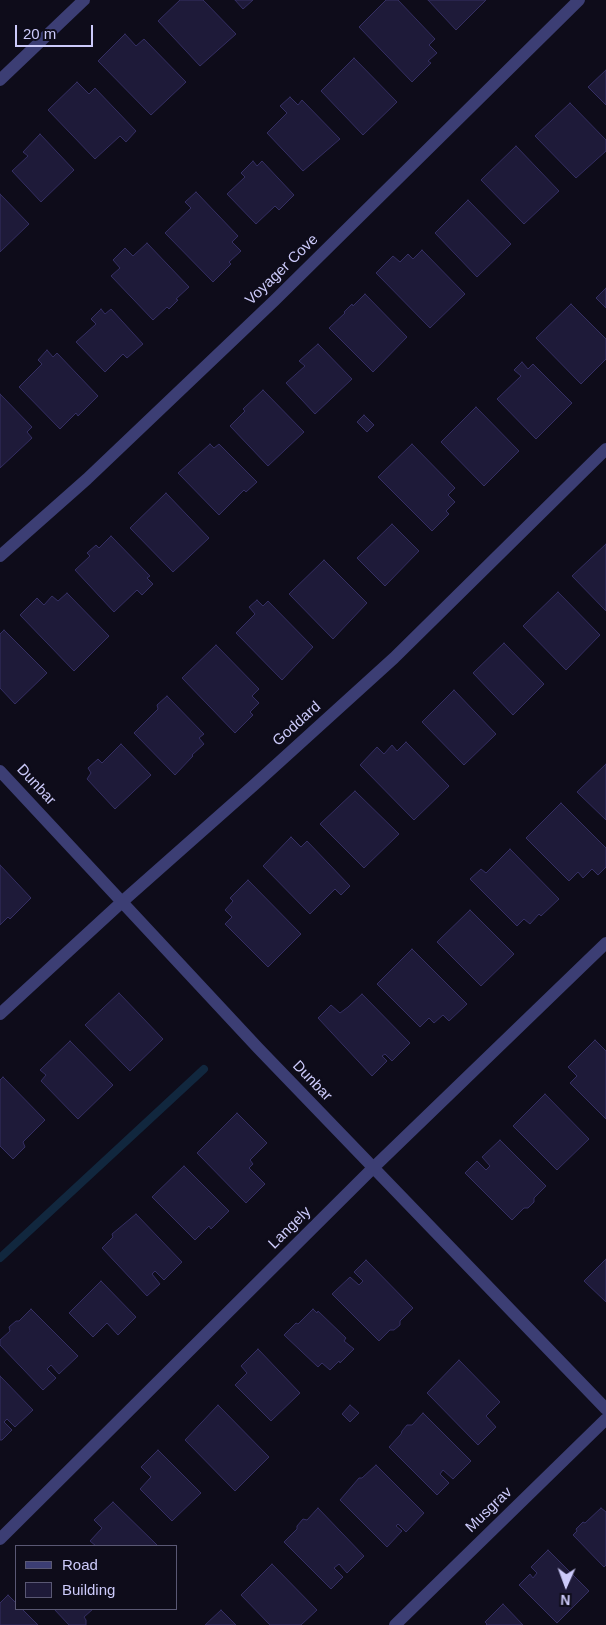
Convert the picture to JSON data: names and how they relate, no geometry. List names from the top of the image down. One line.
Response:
{"streets":{"street":["Voyager Cove","Goddard","Dunbar","Langely","Musgrav"]},"crossings":[["Goddard","Dunbar"],["Dunbar","Langely"]],"legend":["Road","Building"],"scale_bar":"20 m","north":"bottom"}
